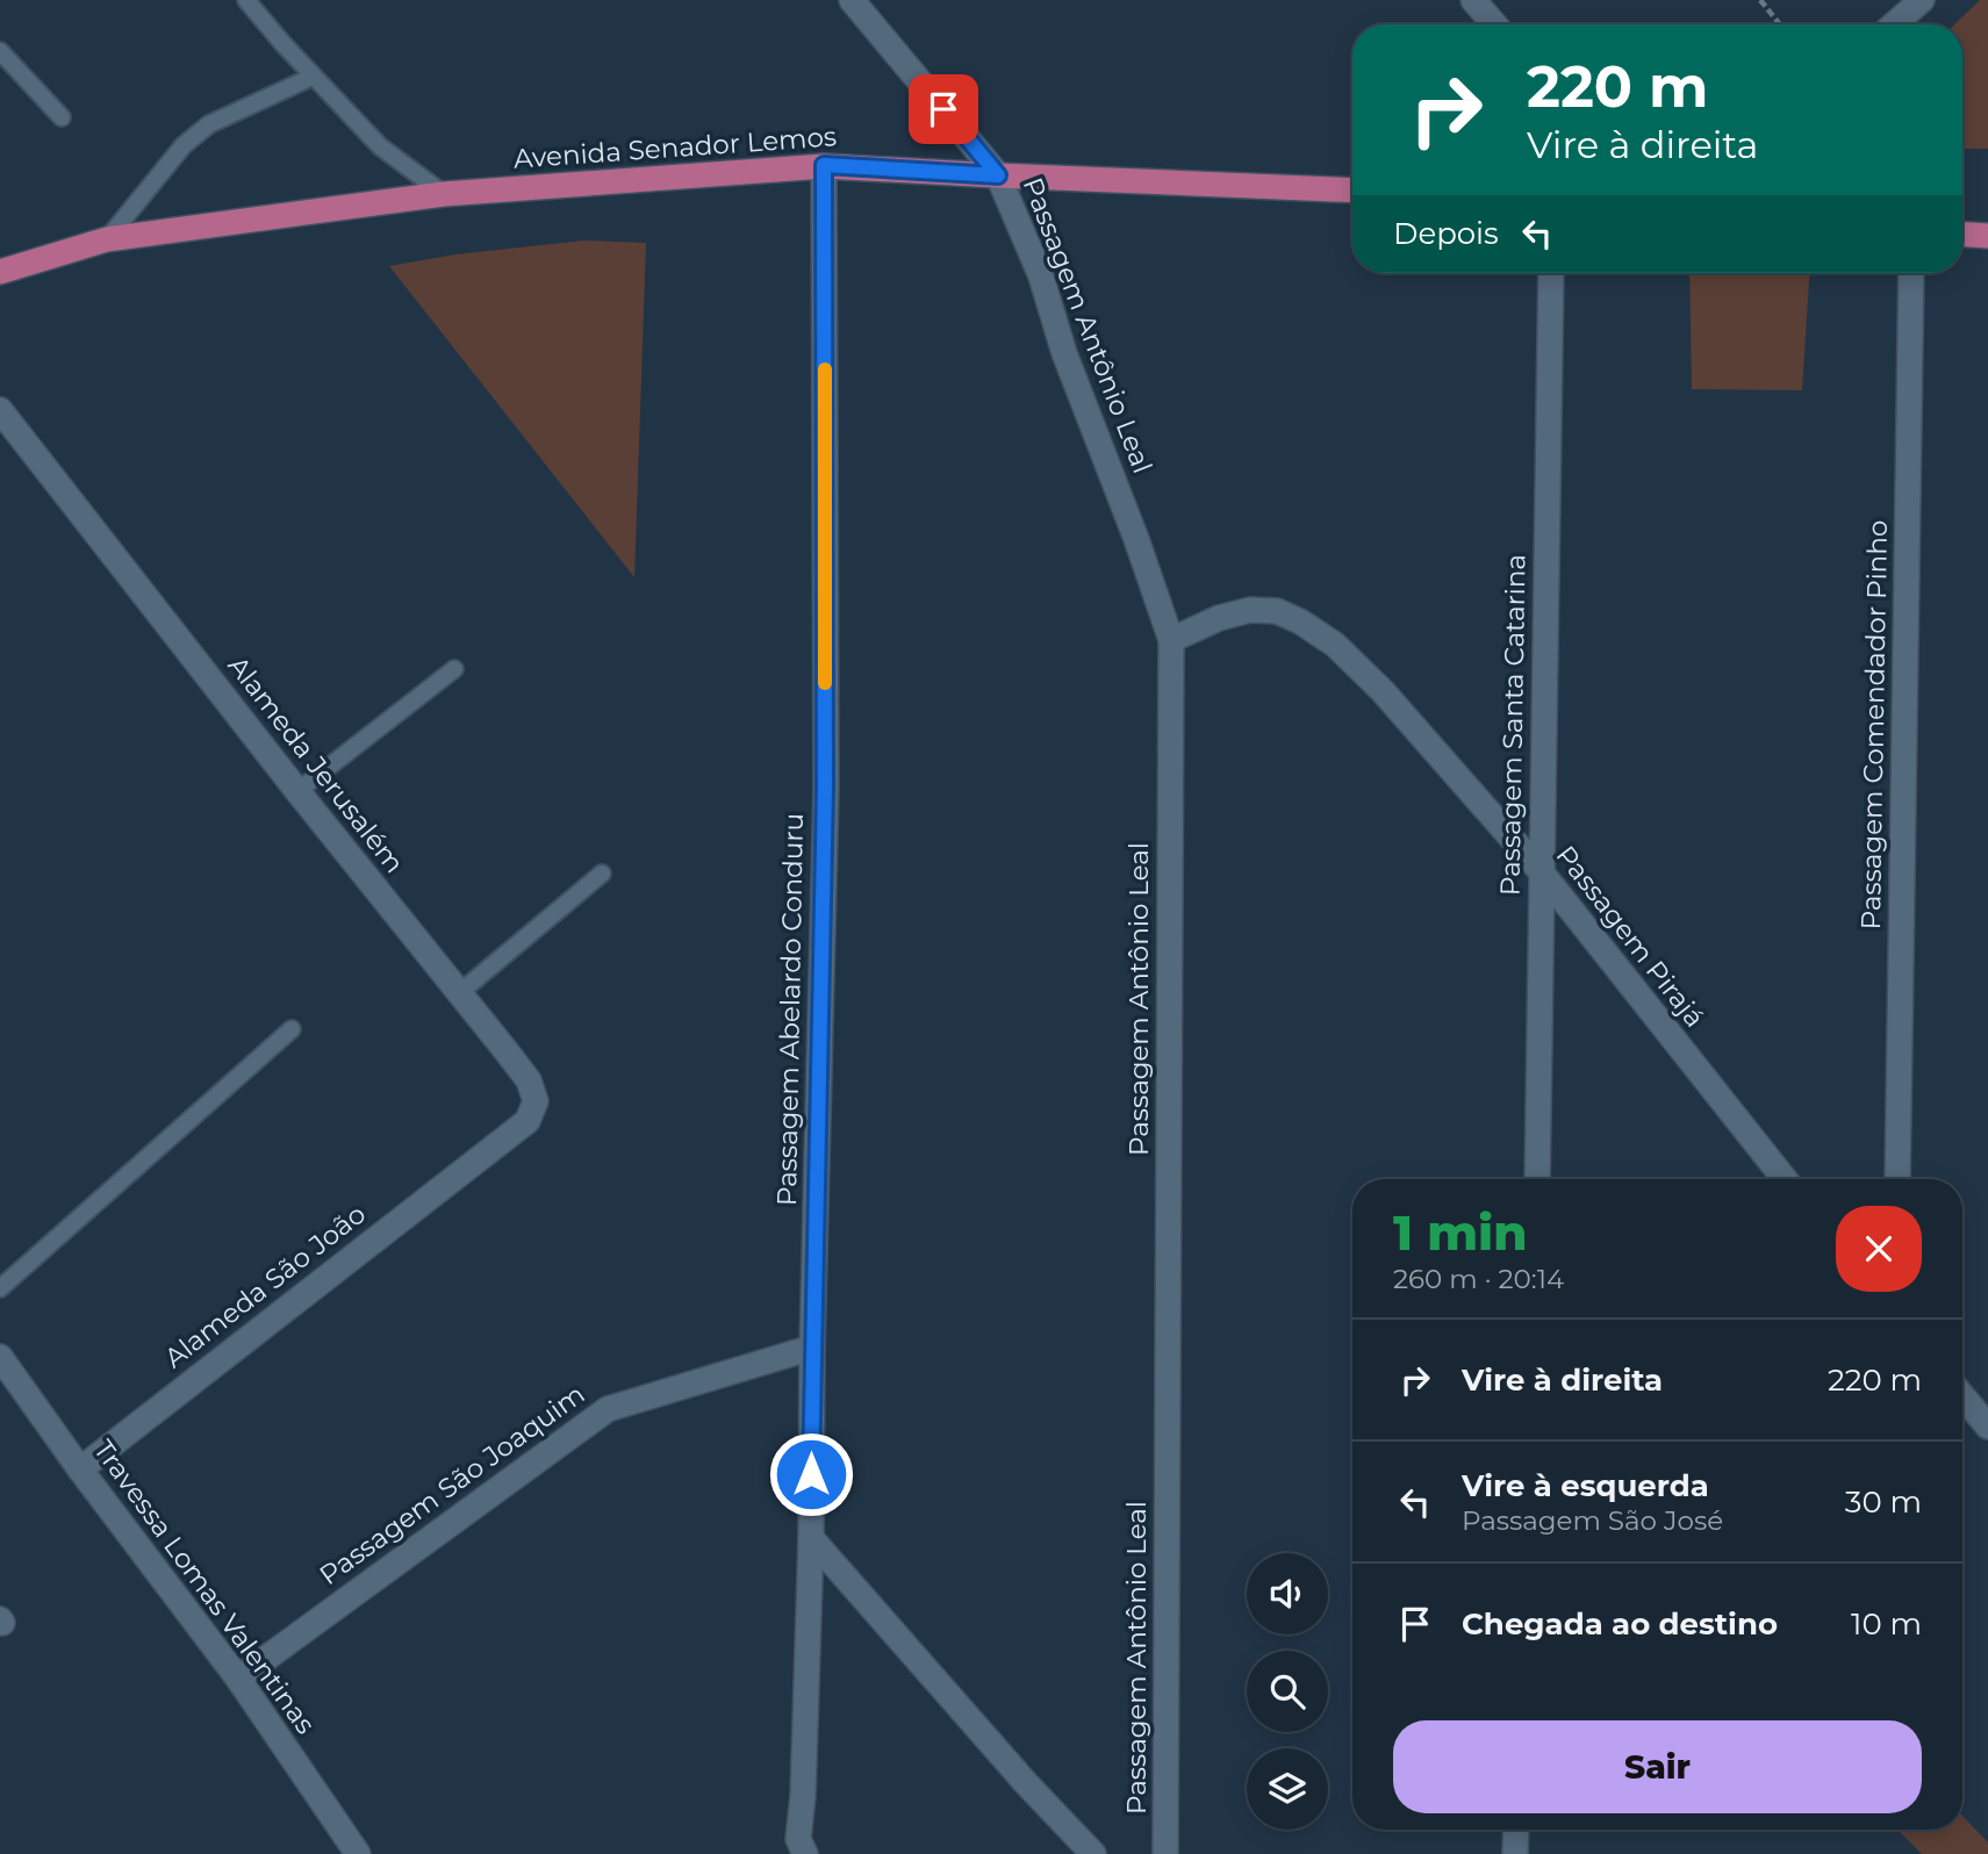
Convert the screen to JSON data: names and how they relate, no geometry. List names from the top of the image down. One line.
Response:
{"streets":{"main road":["Avenida Senador Lemos"],"street":["Passagem Antônio Leal","Passagem Santa Catarina","Passagem Comendador Pinho","Alameda Jerusalém","Passagem Pirajá","Passagem Abelardo Conduru","Alameda São João","Passagem São Joaquim","Travessa Lomas Valentinas"]},"crossings":[["Avenida Senador Lemos","Passagem Antônio Leal"],["Avenida Senador Lemos","Passagem Abelardo Conduru"],["Passagem Antônio Leal","Passagem Pirajá"],["Passagem Santa Catarina","Passagem Pirajá"],["Alameda Jerusalém","Alameda São João"],["Passagem Abelardo Conduru","Passagem São Joaquim"],["Alameda São João","Travessa Lomas Valentinas"],["Passagem São Joaquim","Travessa Lomas Valentinas"]],"page":{"turn":["220 m","Vire à direita"],"then":"Depois","heading":["1 min","260 m · 20:14"],"list":[{"name":"Vire à direita","value":"220 m"},{"name":"Vire à esquerda","note":"Passagem São José","value":"30 m"},{"name":"Chegada ao destino","value":"10 m"}],"buttons":"Sair"}}
